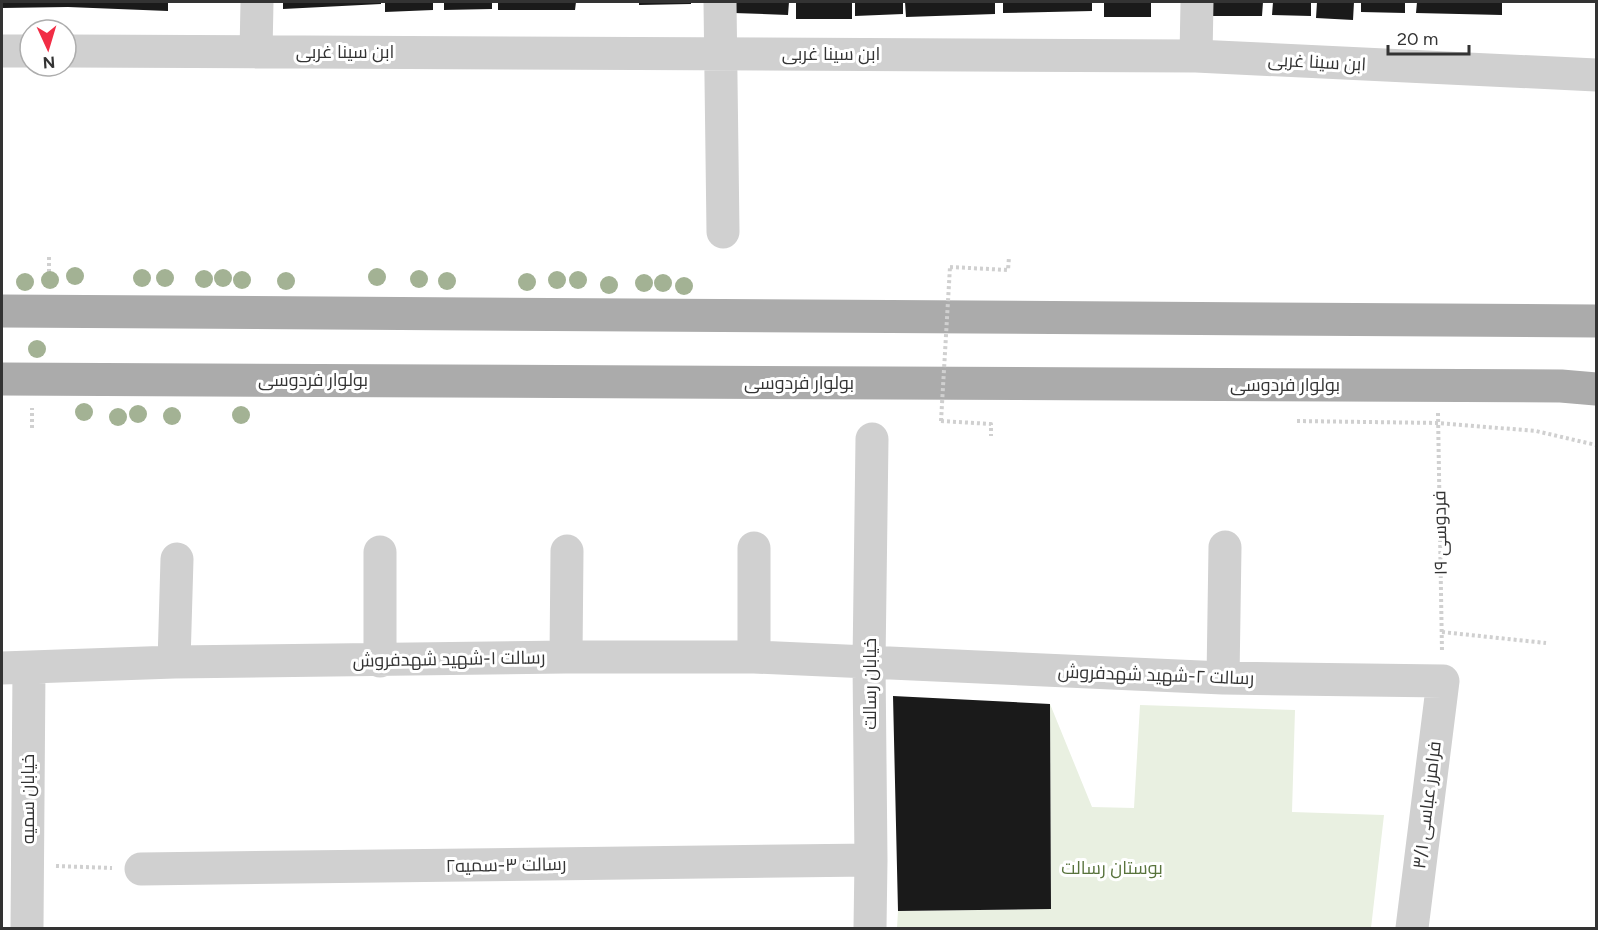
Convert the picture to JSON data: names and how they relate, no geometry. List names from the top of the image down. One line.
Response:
{"streets":{"main road":["بولوار فردوسی"],"street":["ابن سینا غربی","رسالت ۱-شهید شهدفروش","رسالت ۲-شهید شهدفروش","خیابان رسالت","خیابان سمیه","فرامرز عباسی ۳/۱","رسالت ۳-سمیه۲"],"path":["فردوسی ۱۹"]},"crossings":[["بولوار فردوسی","فردوسی ۱۹"],["فردوسی ۱۹","رسالت ۲-شهید شهدفروش"],["فردوسی ۱۹","فرامرز عباسی ۳/۱"],["رسالت ۱-شهید شهدفروش","رسالت ۲-شهید شهدفروش"],["رسالت ۱-شهید شهدفروش","خیابان رسالت"],["رسالت ۱-شهید شهدفروش","خیابان سمیه"],["رسالت ۲-شهید شهدفروش","خیابان رسالت"],["رسالت ۲-شهید شهدفروش","فرامرز عباسی ۳/۱"],["خیابان رسالت","رسالت ۳-سمیه۲"]],"parks":["بوستان رسالت"],"scale_bar":"20 m","north":"bottom"}
